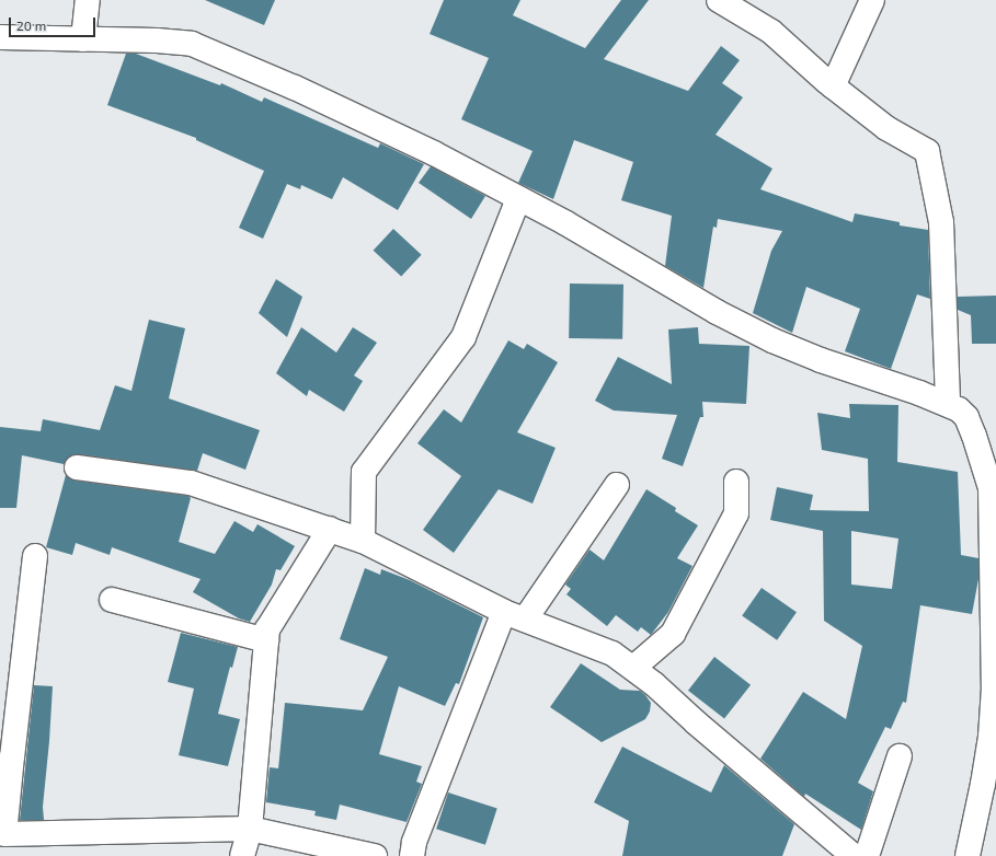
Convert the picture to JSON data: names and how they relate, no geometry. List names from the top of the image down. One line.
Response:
{"scale_bar":"20 m"}
